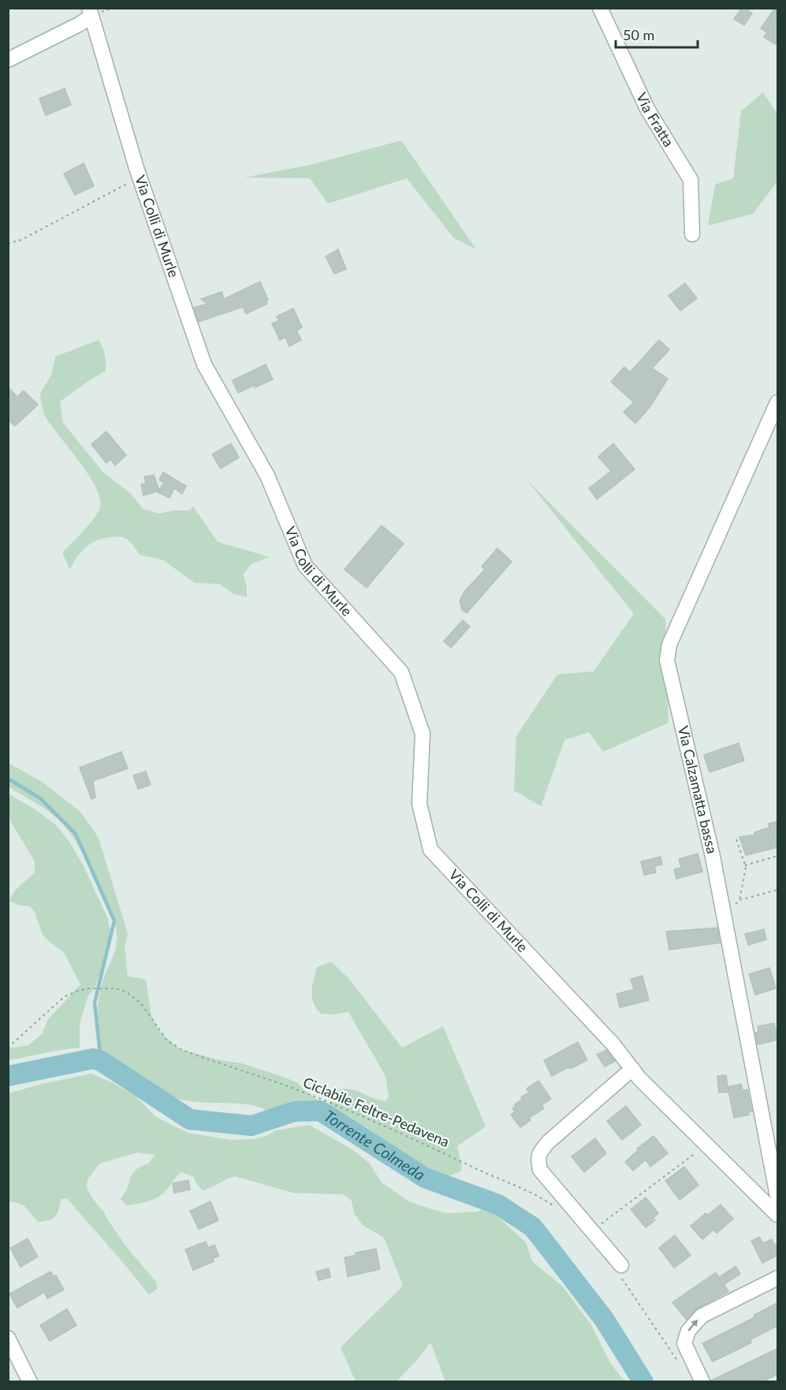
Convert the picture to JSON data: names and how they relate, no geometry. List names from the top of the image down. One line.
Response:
{"streets":{"street":["Via Fratta","Via Colli di Murle","Via Calzamatta bassa"],"path":["Ciclabile Feltre-Pedavena"]},"water":["Torrente Colmeda"],"scale_bar":"50 m"}
